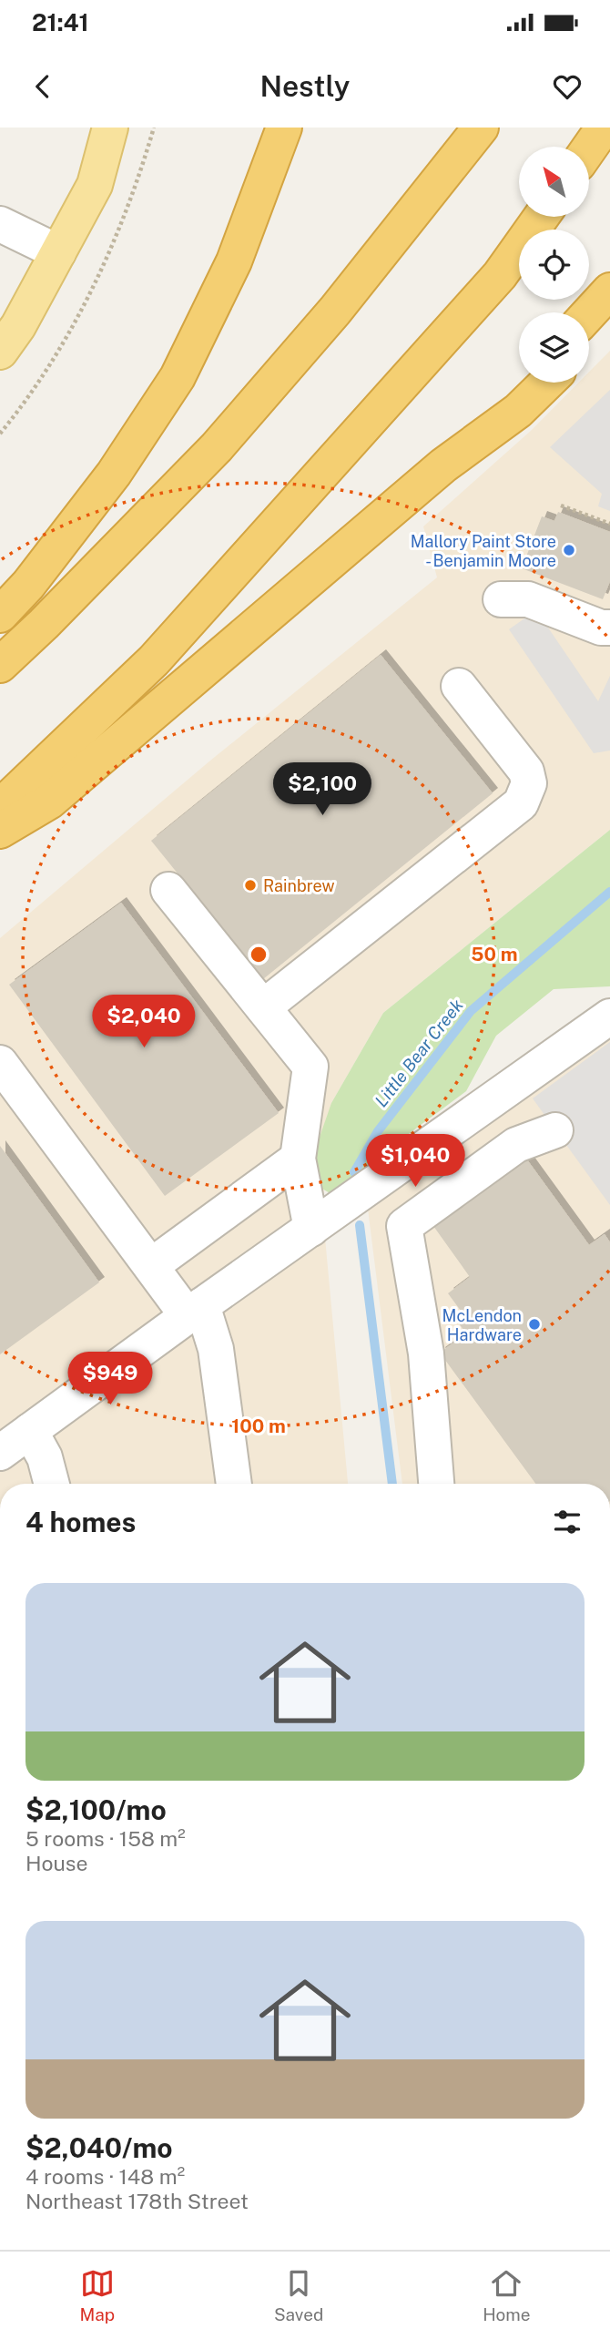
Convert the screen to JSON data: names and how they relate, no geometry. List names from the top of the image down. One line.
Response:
{"water":["Little Bear Creek"],"places":["Mallory Paint Store - Benjamin Moore","Rainbrew","McLendon Hardware"],"north":"top left","page":{"status":"21:41","header":"Nestly","price":["$2,100","$2,040","$1,040","$949"],"heading":"4 homes","list":[{"name":"$2,100/mo","note":"5 rooms · 158 m² · House"},{"name":"$2,040/mo","note":"4 rooms · 148 m² · Northeast 178th Street"}],"tabs":["Map","Saved","Home"]},"rings":["50 m","100 m"]}
